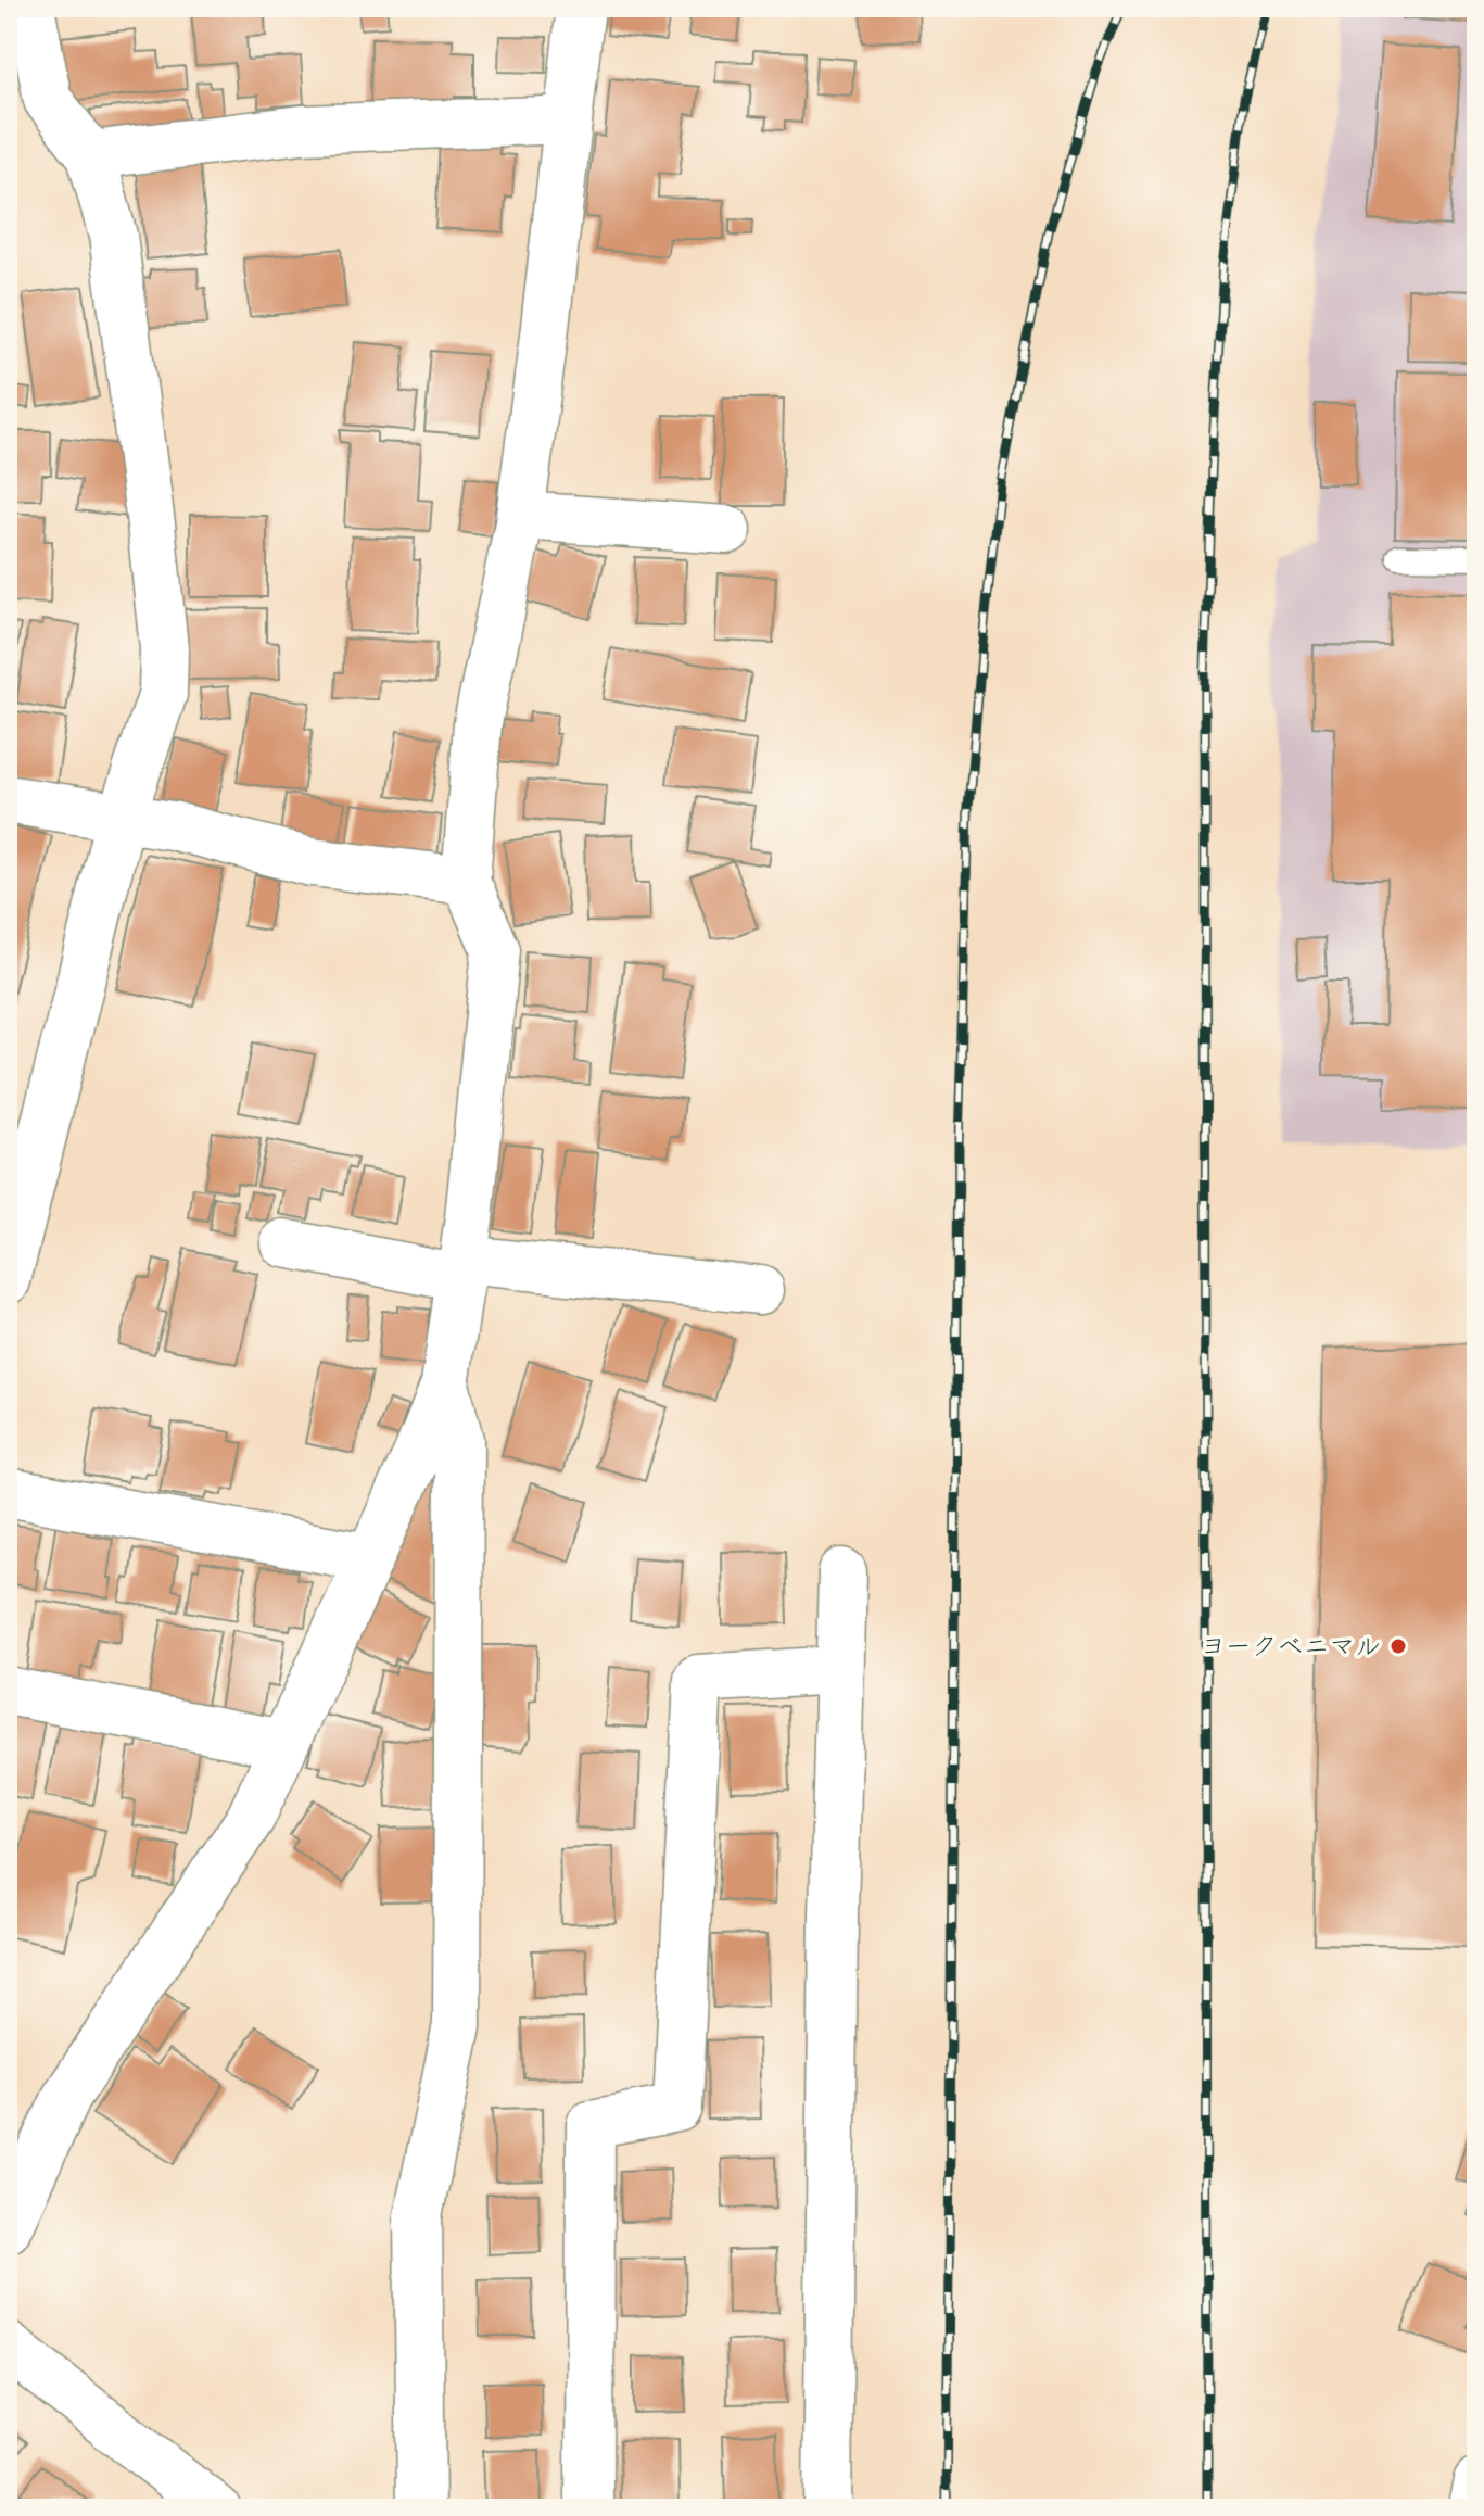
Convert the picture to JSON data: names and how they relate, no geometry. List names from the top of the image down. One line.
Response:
{"places":["ヨークベニマル"]}
